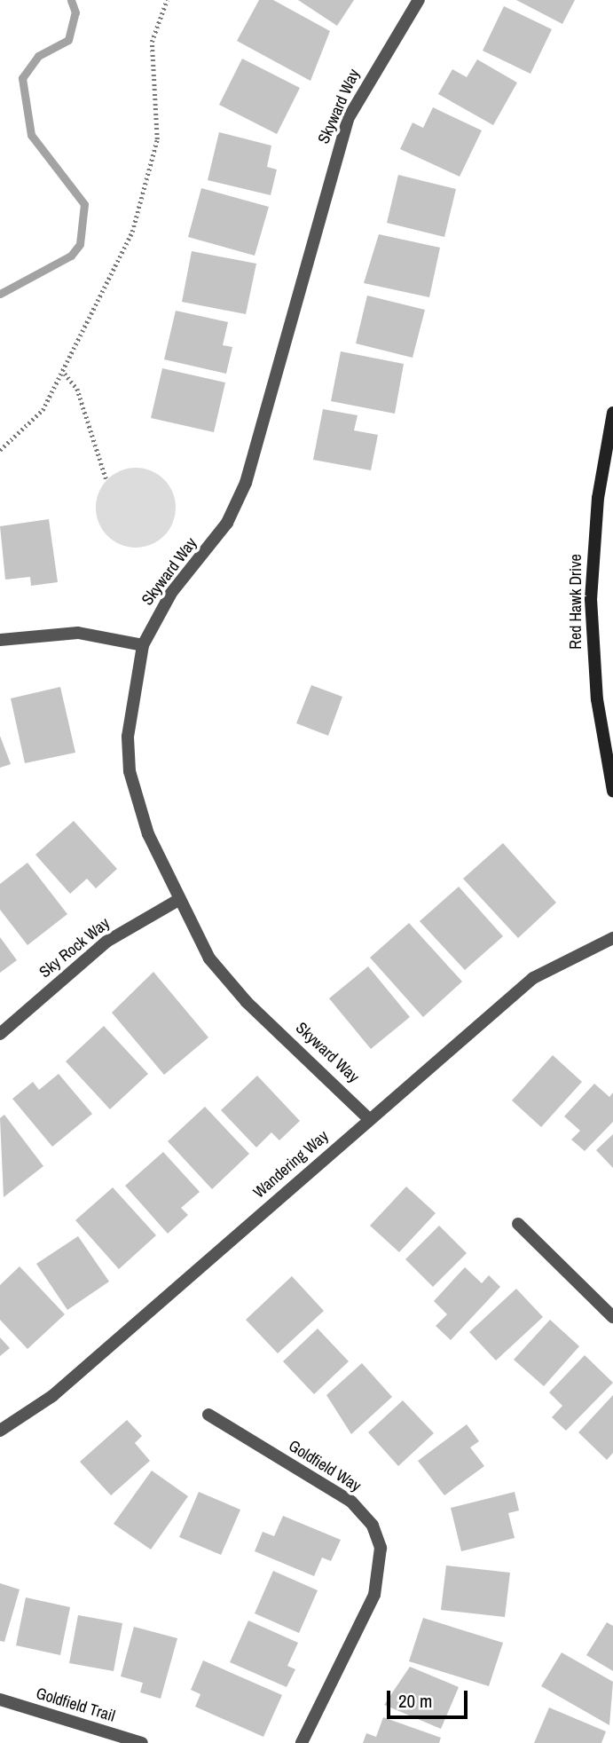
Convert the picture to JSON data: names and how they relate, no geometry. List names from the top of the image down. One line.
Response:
{"streets":{"street":["Skyward Way","Red Hawk Drive","Sky Rock Way","Wandering Way","Goldfield Way","Goldfield Trail"]},"crossings":[["Skyward Way","Sky Rock Way"],["Skyward Way","Wandering Way"]],"scale_bar":"20 m"}
